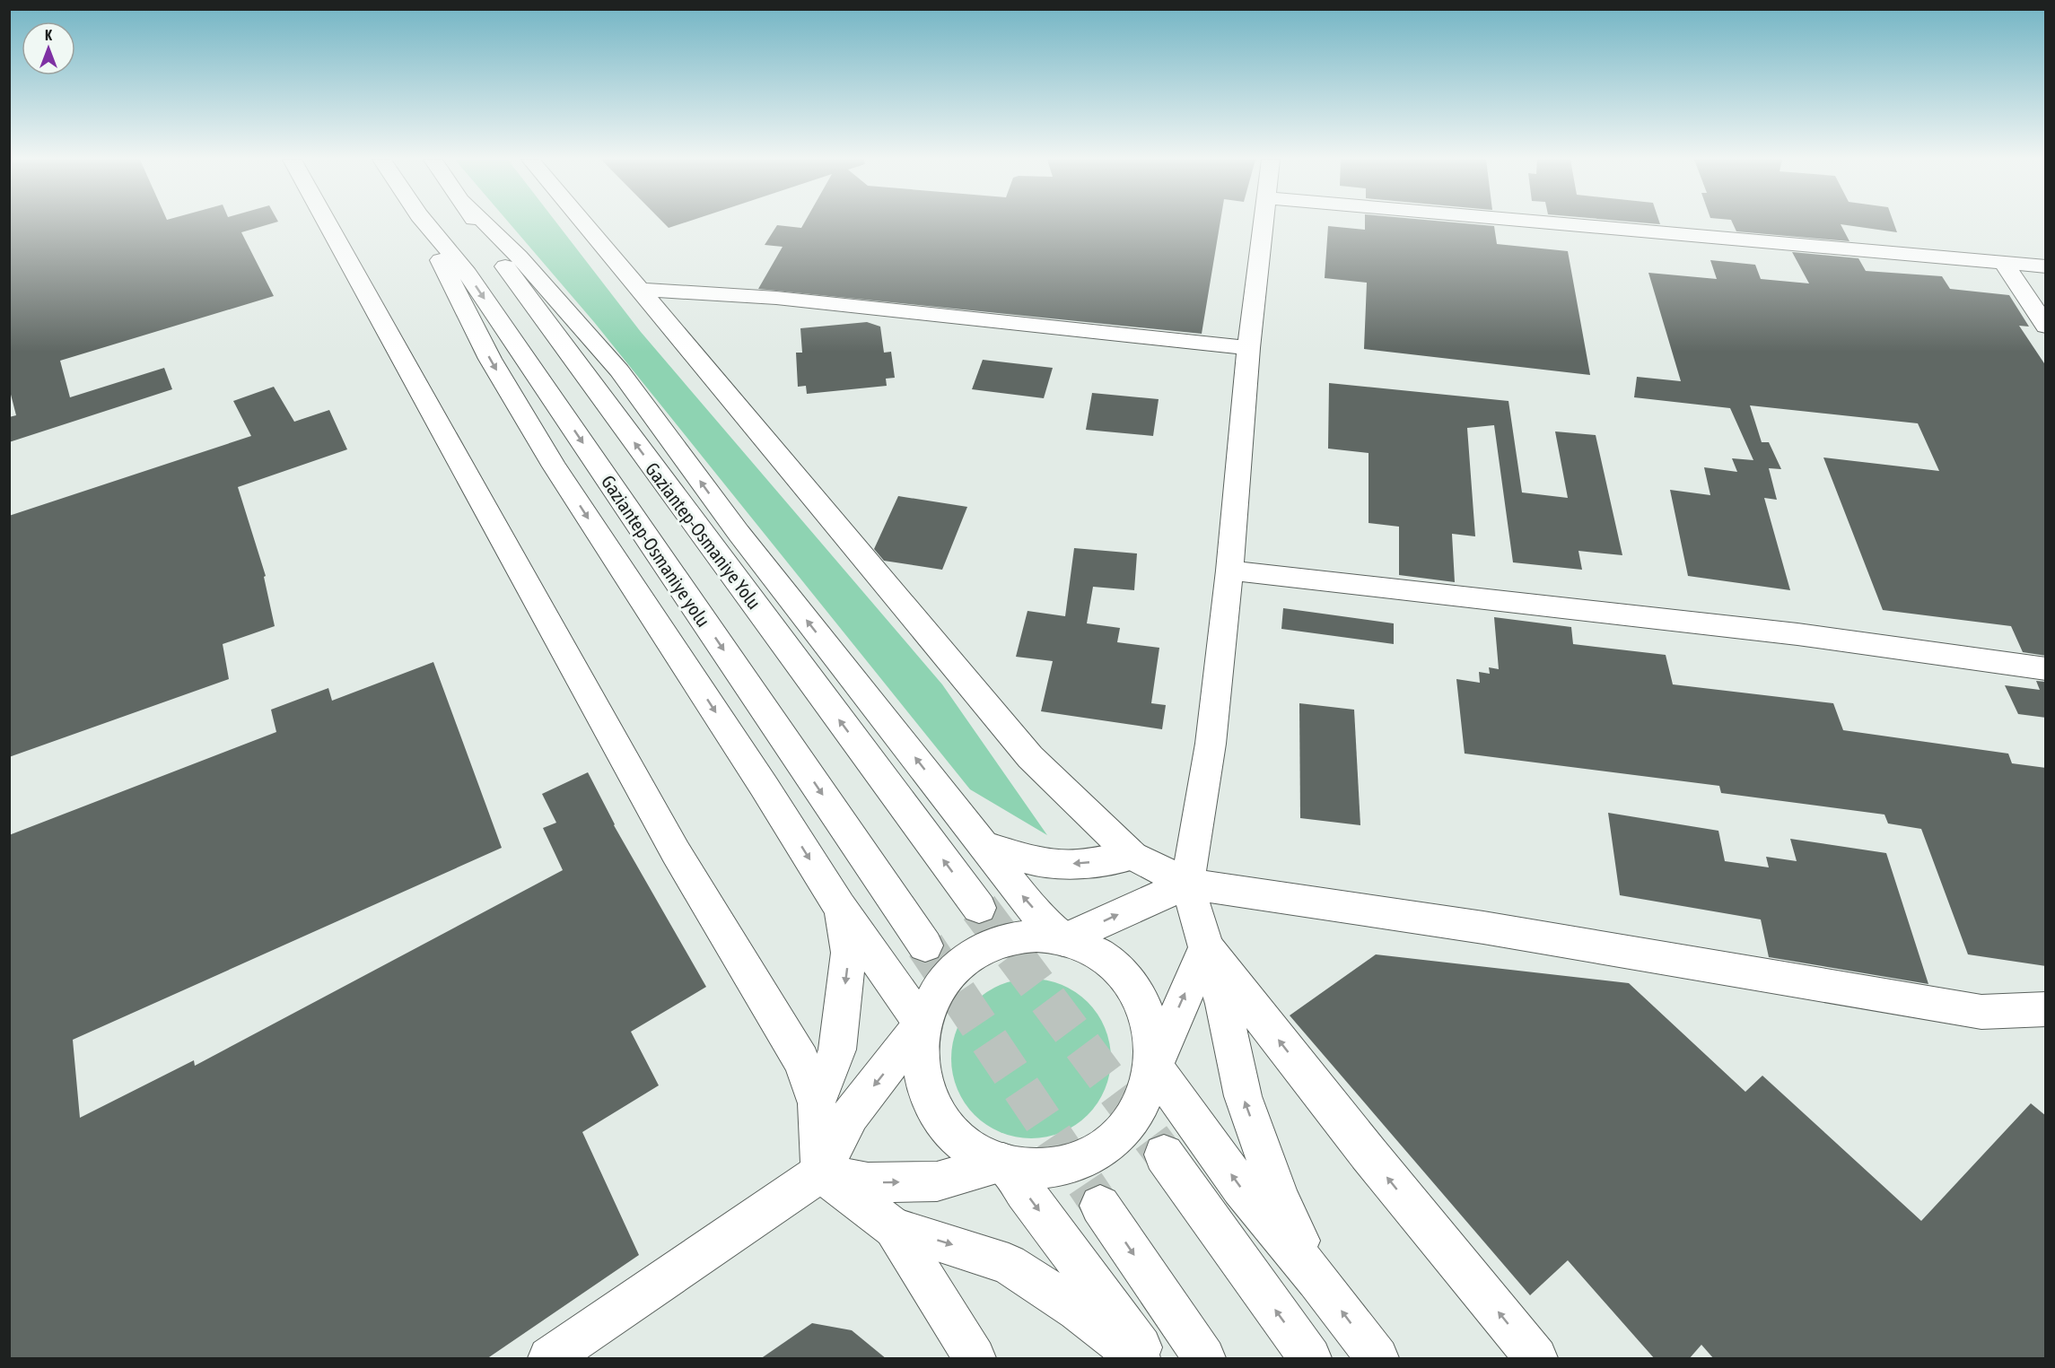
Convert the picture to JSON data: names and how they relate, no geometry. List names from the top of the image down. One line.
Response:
{"streets":{"main road":["Gaziantep-Osmaniye Yolu","Gaziantep-Osmaniye yolu"]},"north":"top"}
